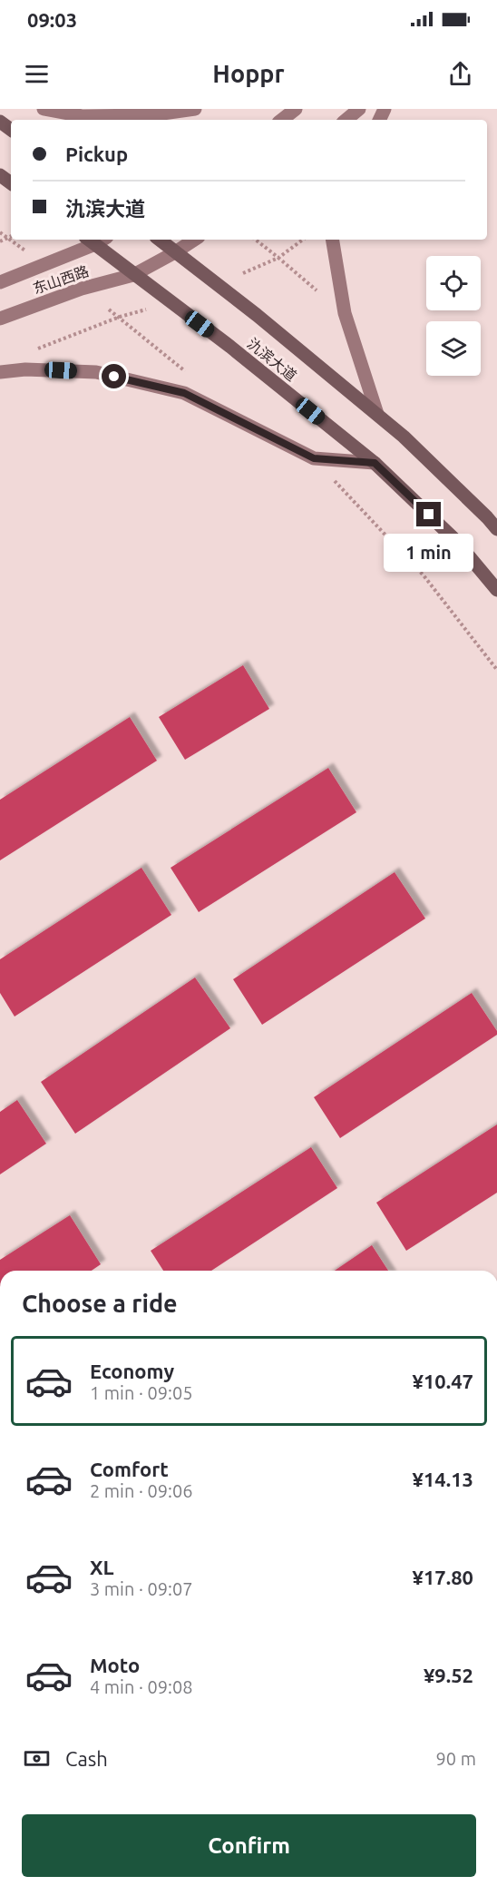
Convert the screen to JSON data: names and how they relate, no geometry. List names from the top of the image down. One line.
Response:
{"streets":{"main road":["东山西路","氿滨大道"]},"crossings":[["东山西路","氿滨大道"]],"page":{"status":"09:03","header":"Hoppr","banner":["Pickup","氿滨大道"],"bubble":"1 min","heading":"Choose a ride","list":[{"name":"Economy","note":"1 min · 09:05","value":"¥10.47"},{"name":"Comfort","note":"2 min · 09:06","value":"¥14.13"},{"name":"XL","note":"3 min · 09:07","value":"¥17.80"},{"name":"Moto","note":"4 min · 09:08","value":"¥9.52"}],"pay":["Cash","90 m"],"buttons":"Confirm"}}
